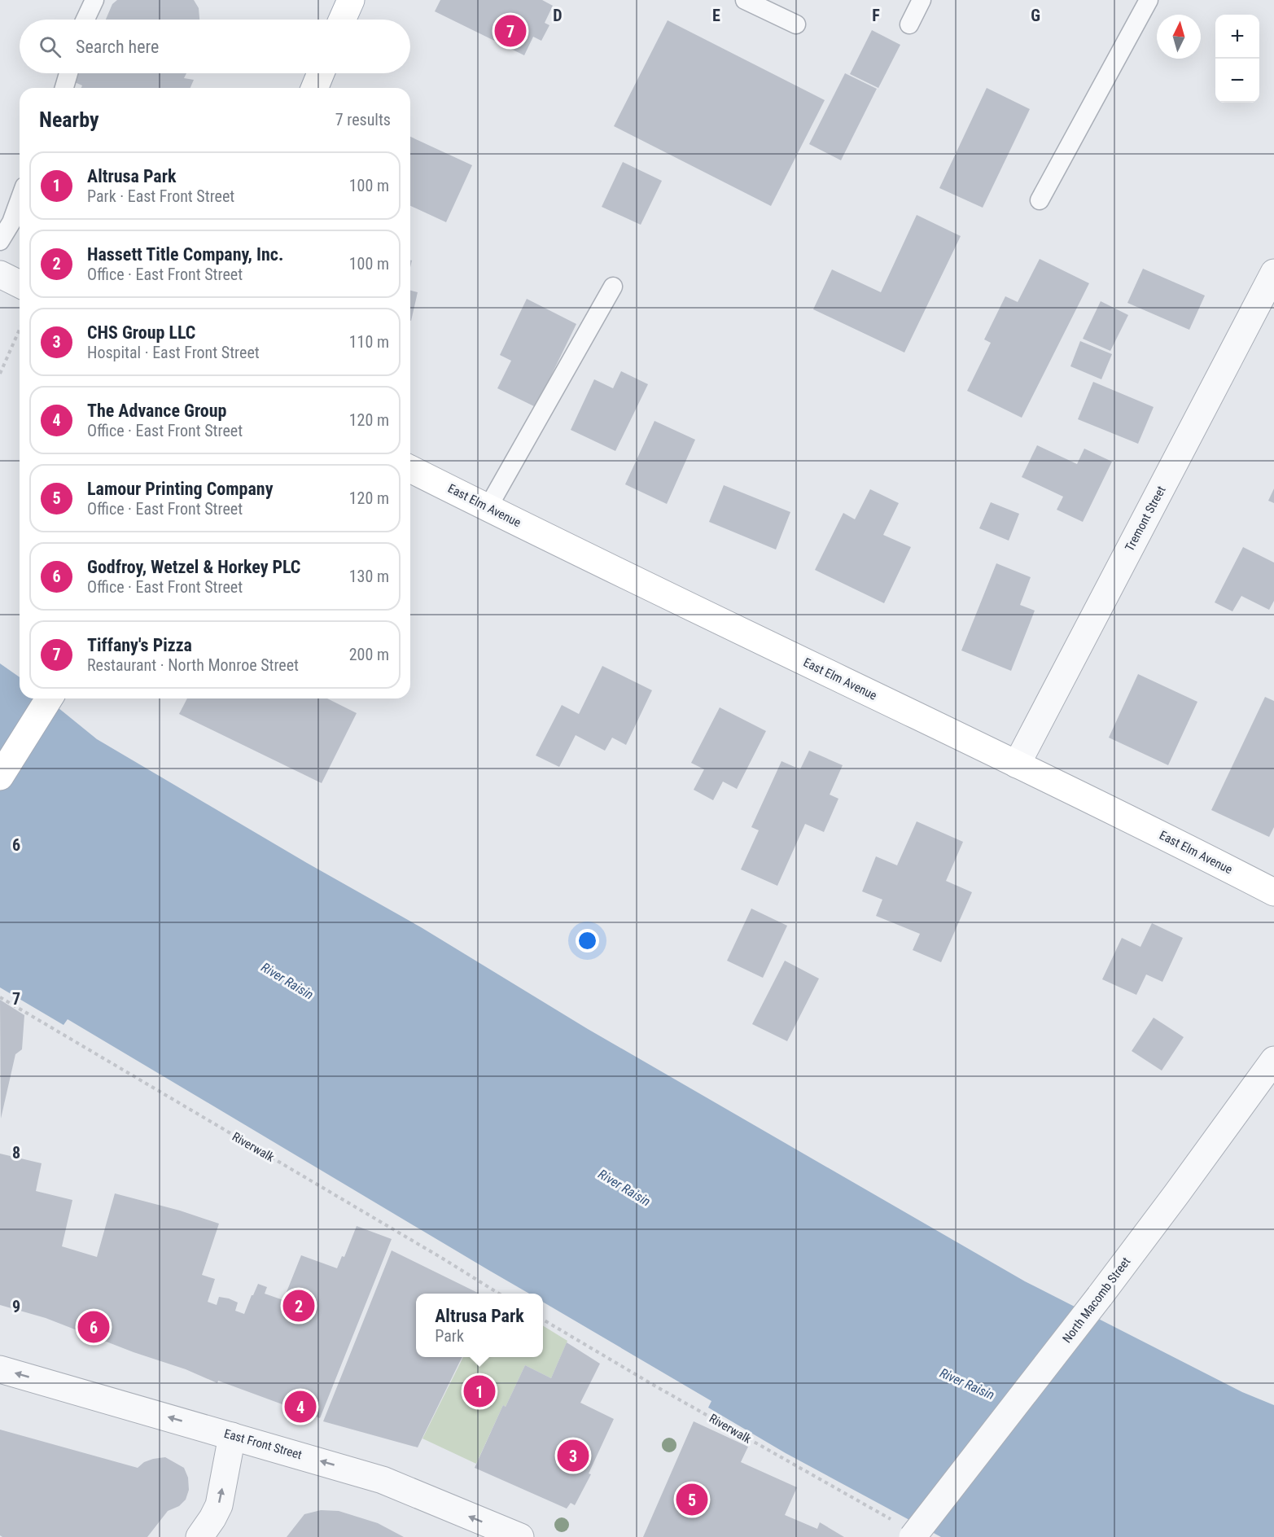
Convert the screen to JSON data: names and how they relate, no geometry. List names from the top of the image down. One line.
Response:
{"streets":{"main road":["East Elm Avenue"],"street":["Tremont Street","North Macomb Street","East Front Street"],"path":["Riverwalk"]},"crossings":[["East Elm Avenue","Tremont Street"],["Riverwalk","North Macomb Street"]],"one_way":["East Front Street"],"water":["River Raisin"],"north":"top","page":{"pins":["7","2","6","1","4","3","5"],"map_buttons":["+","−"],"search":"Search here","heading":["Nearby","7 results"],"list":[{"mark":"1","name":"Altrusa Park","note":"Park · East Front Street","value":"100 m"},{"mark":"2","name":"Hassett Title Company, Inc.","note":"Office · East Front Street","value":"100 m"},{"mark":"3","name":"CHS Group LLC","note":"Hospital · East Front Street","value":"110 m"},{"mark":"4","name":"The Advance Group","note":"Office · East Front Street","value":"120 m"},{"mark":"5","name":"Lamour Printing Company","note":"Office · East Front Street","value":"120 m"},{"mark":"6","name":"Godfroy, Wetzel & Horkey PLC","note":"Office · East Front Street","value":"130 m"},{"mark":"7","name":"Tiffany's Pizza","note":"Restaurant · North Monroe Street","value":"200 m"}],"popup":["Altrusa Park","Park"]},"grid":{"columns":["D","E","F","G"],"rows":["6","7","8","9"]}}
